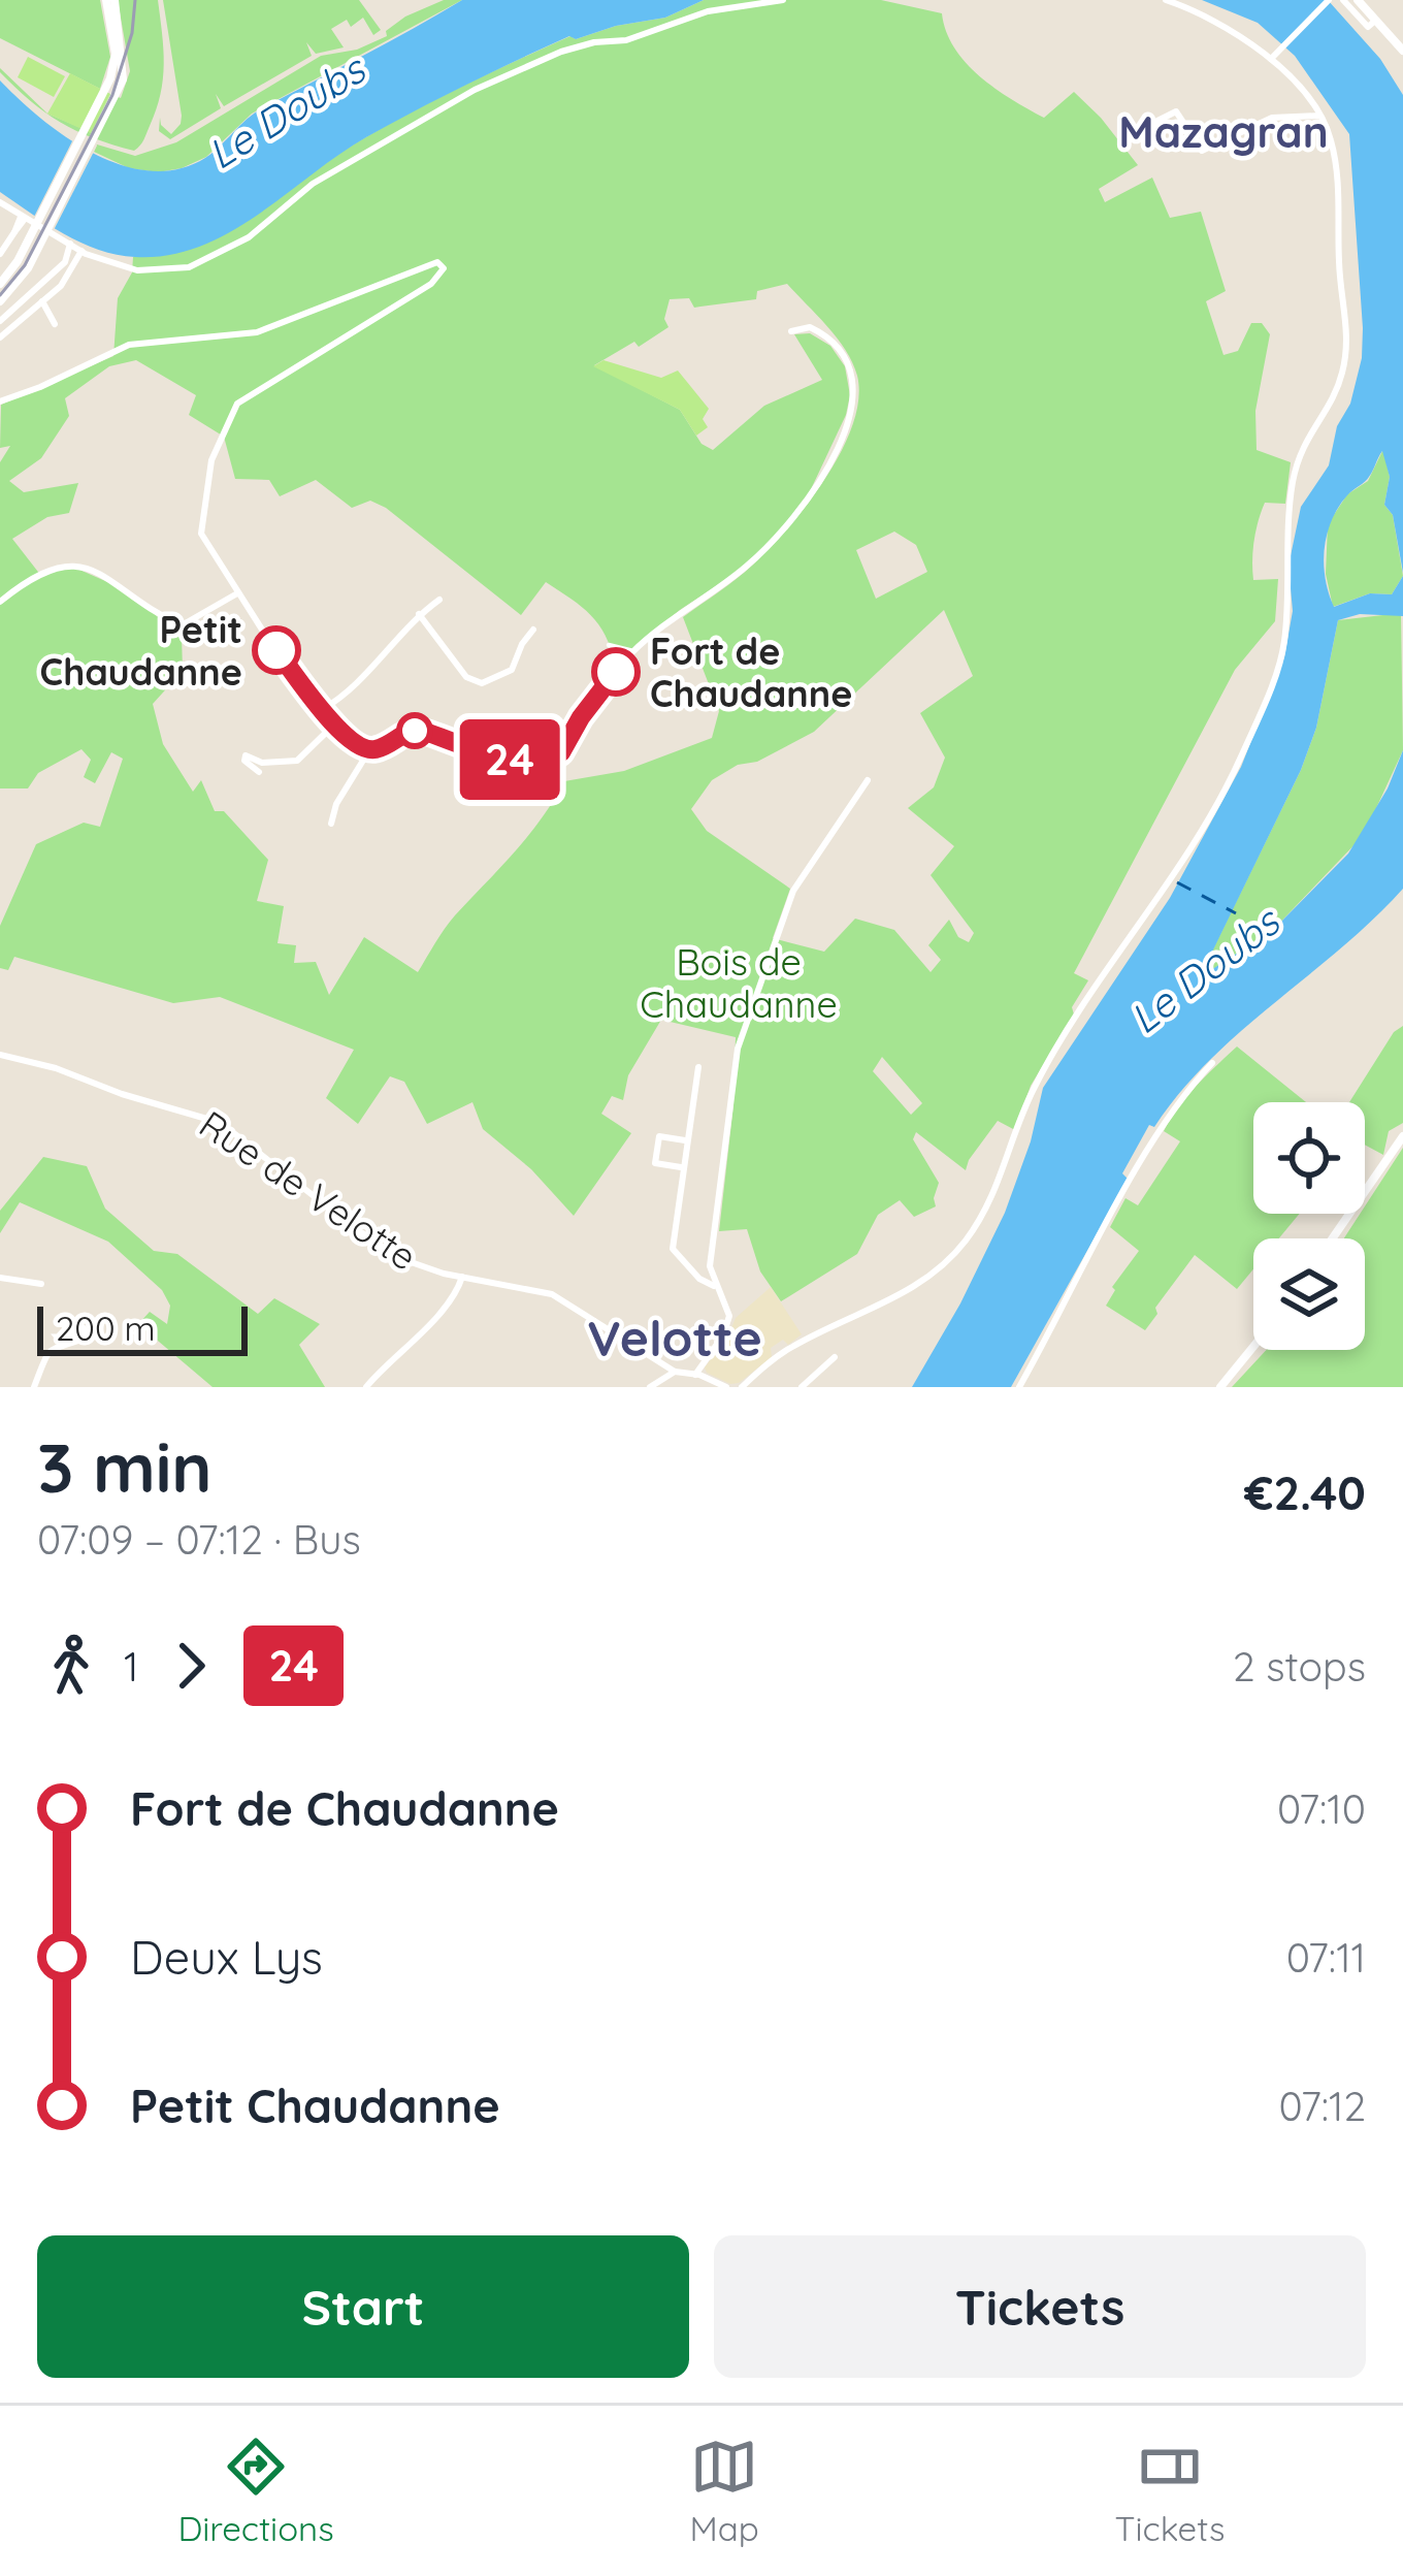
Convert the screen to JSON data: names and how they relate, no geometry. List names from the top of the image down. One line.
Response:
{"streets":{"street":["Rue de Velotte"]},"districts":["Mazagran","Velotte"],"water":["Le Doubs"],"parks":["Bois de Chaudanne"],"places":["Petit Chaudanne","Fort de Chaudanne"],"lines":["bus line 24"],"scale_bar":"200 m","page":{"on_map":"24","scale":"200 m","heading":["3 min","07:09 – 07:12 · Bus","€2.40"],"legs":["1","24","2 stops"],"list":[{"name":"Fort de Chaudanne","value":"07:10"},{"name":"Deux Lys","value":"07:11"},{"name":"Petit Chaudanne","value":"07:12"}],"buttons":["Start","Tickets"],"tabs":["Directions","Map","Tickets"]}}
